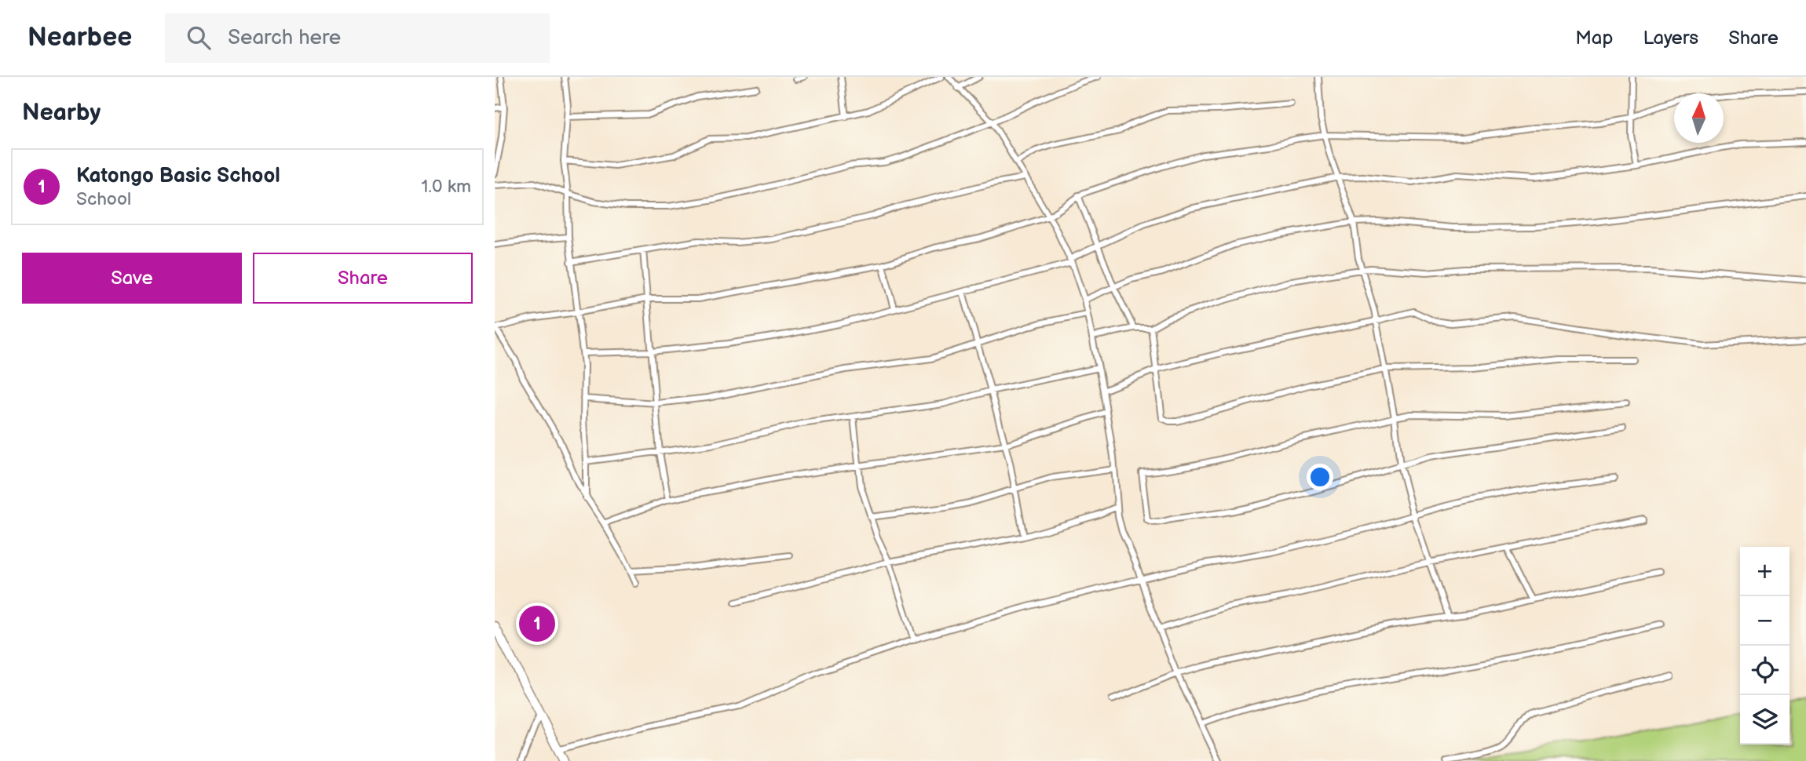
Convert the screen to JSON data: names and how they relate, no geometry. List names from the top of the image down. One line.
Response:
{"north":"top","page":{"header":"Nearbee","search":"Search here","nav":["Map","Layers","Share"],"heading":"Nearby","list":[{"mark":"1","name":"Katongo Basic School","note":"School","value":"1.0 km"}],"buttons":["Save","Share"],"map_buttons":["+","−"],"pins":"1"}}
